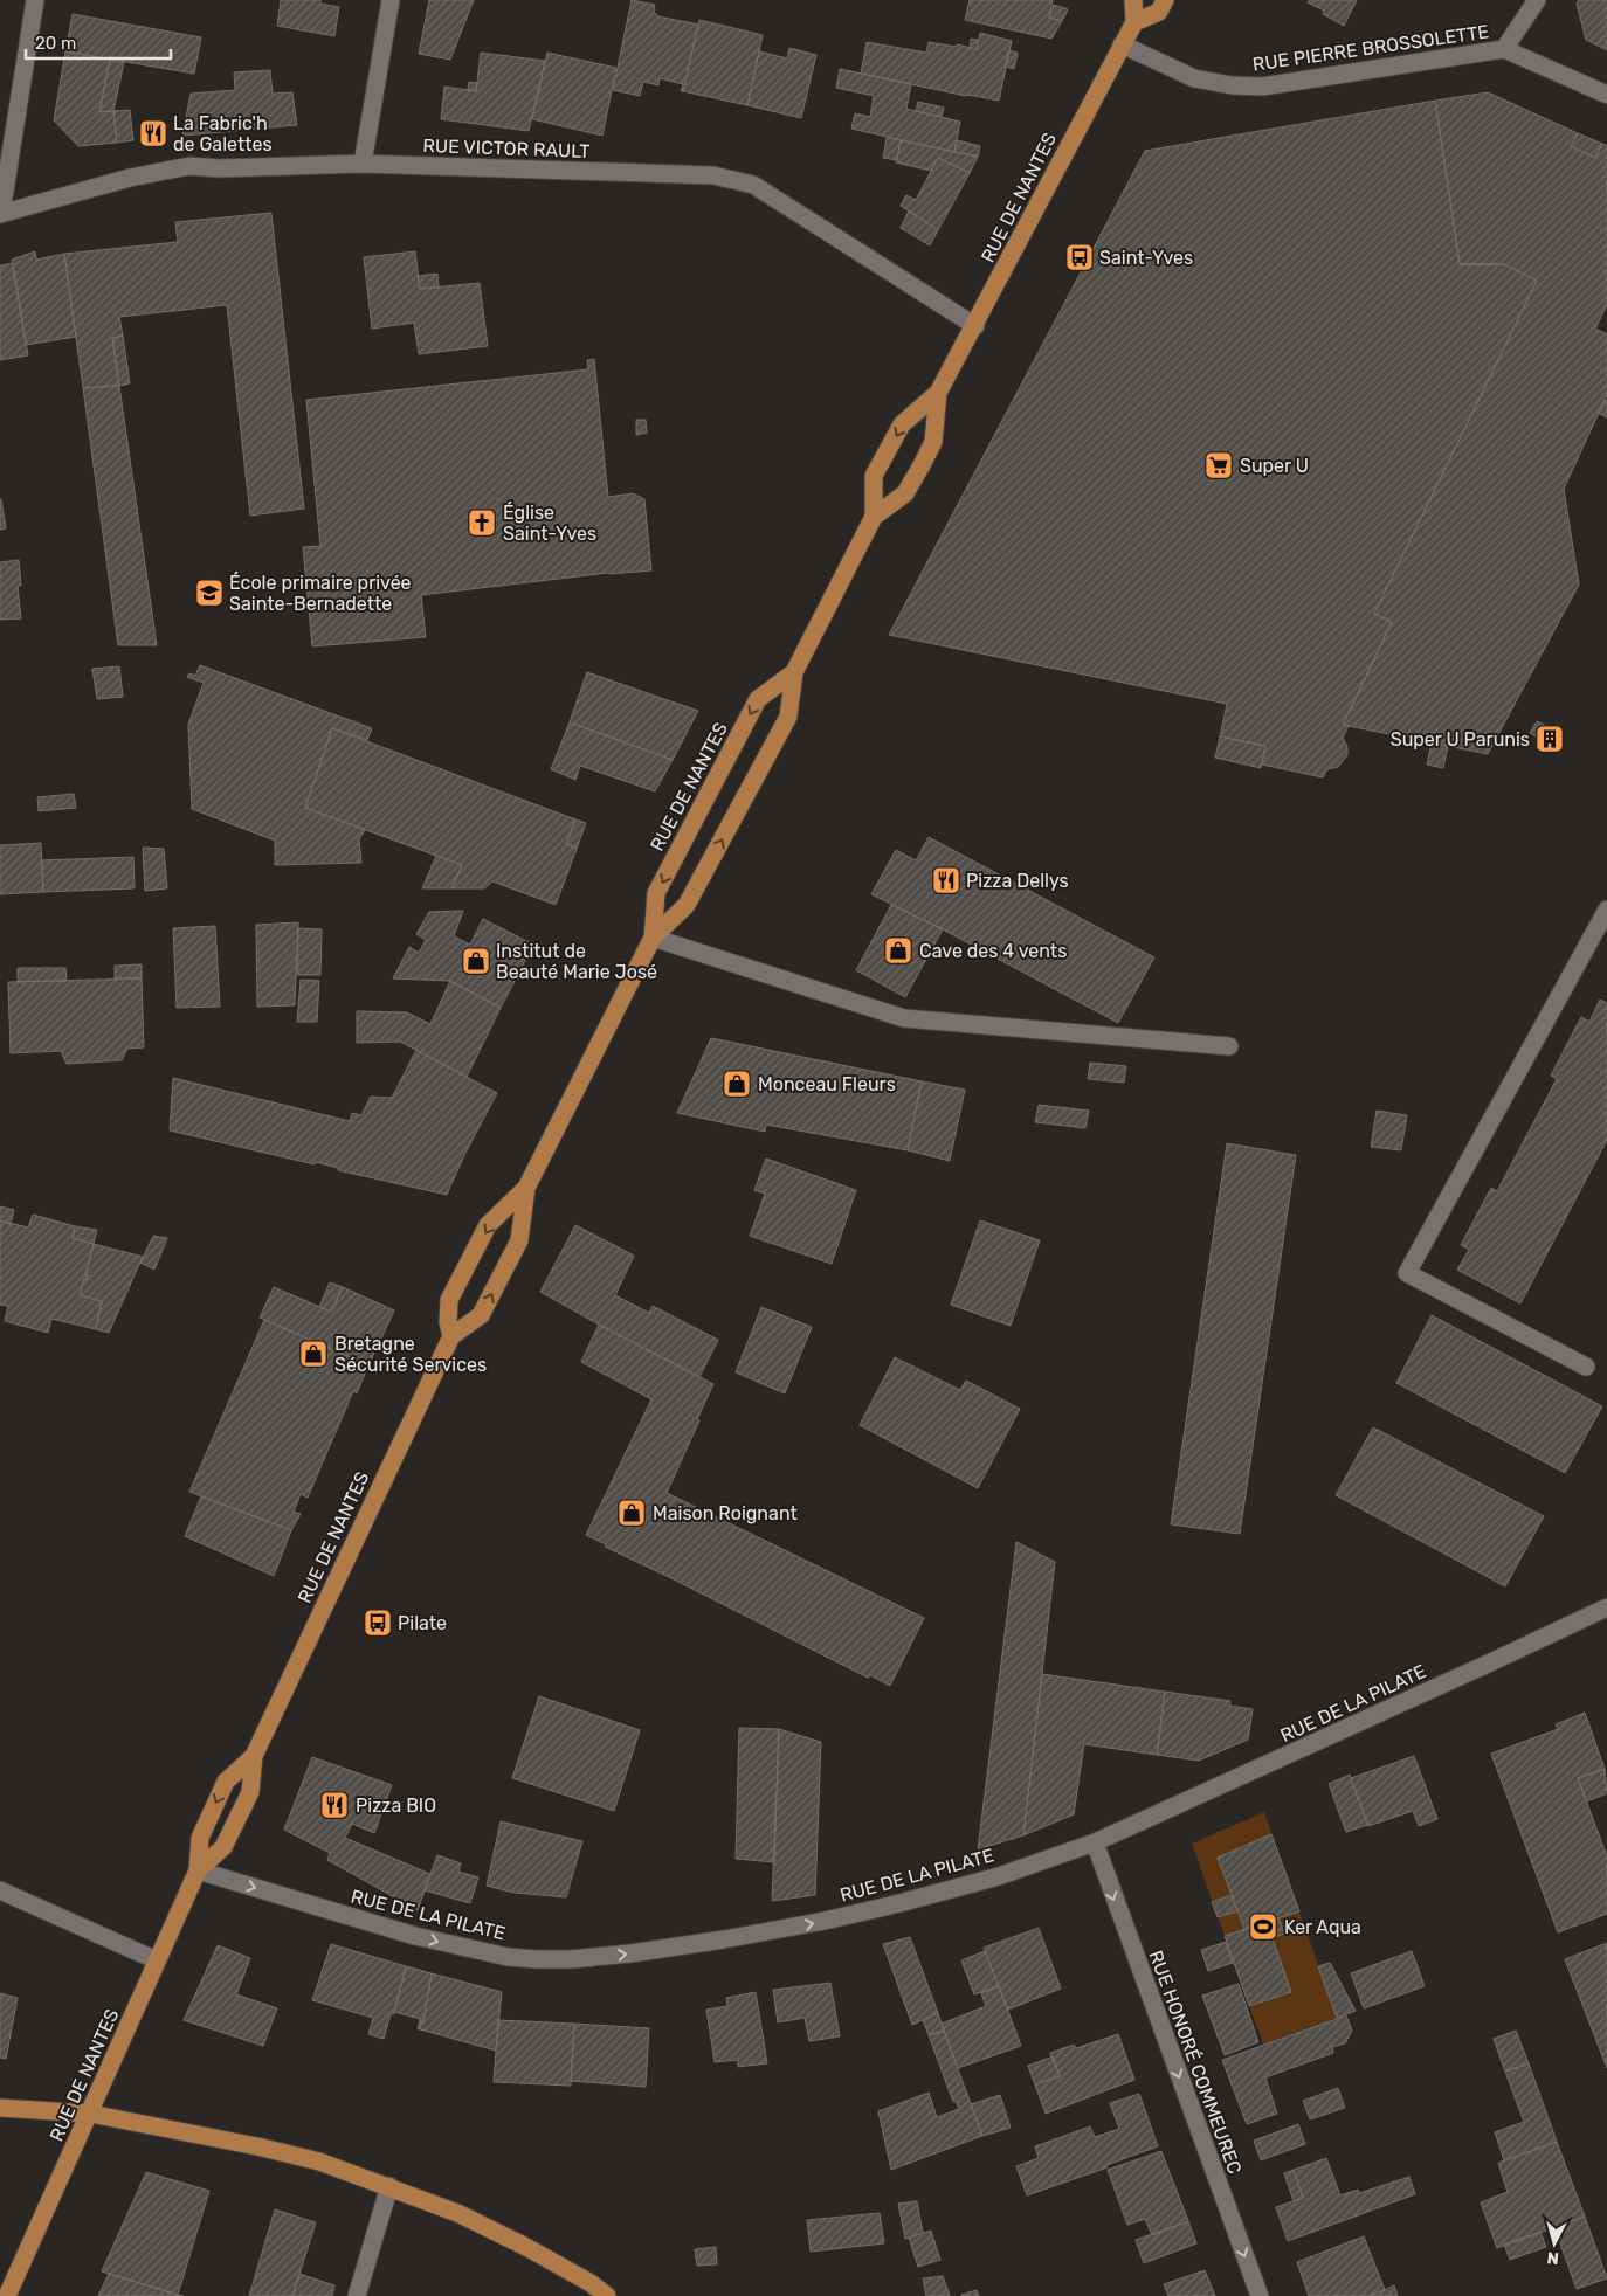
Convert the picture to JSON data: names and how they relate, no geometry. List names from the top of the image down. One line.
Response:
{"streets":{"main road":["RUE DE NANTES"],"street":["RUE PIERRE BROSSOLETTE","RUE VICTOR RAULT","RUE DE LA PILATE","RUE HONORÉ COMMEUREC"]},"crossings":[["RUE PIERRE BROSSOLETTE","RUE DE NANTES"],["RUE VICTOR RAULT","RUE DE NANTES"],["RUE DE NANTES","RUE DE LA PILATE"],["RUE DE LA PILATE","RUE HONORÉ COMMEUREC"]],"one_way":["RUE DE LA PILATE","RUE HONORÉ COMMEUREC"],"places":{"restaurant":["La Fabric'h de Galettes","Pizza Dellys","Pizza BIO"],"bus stop":["Saint-Yves","Pilate"],"supermarket":["Super U"],"church":["Église Saint-Yves"],"school or university":["École primaire privée Sainte-Bernadette"],"building":["Super U Parunis"],"shop":["Cave des 4 vents","Institut de Beauté Marie José","Monceau Fleurs","Bretagne Sécurité Services","Maison Roignant"],"sports":["Ker Aqua"]},"scale_bar":"20 m","north":"bottom"}
